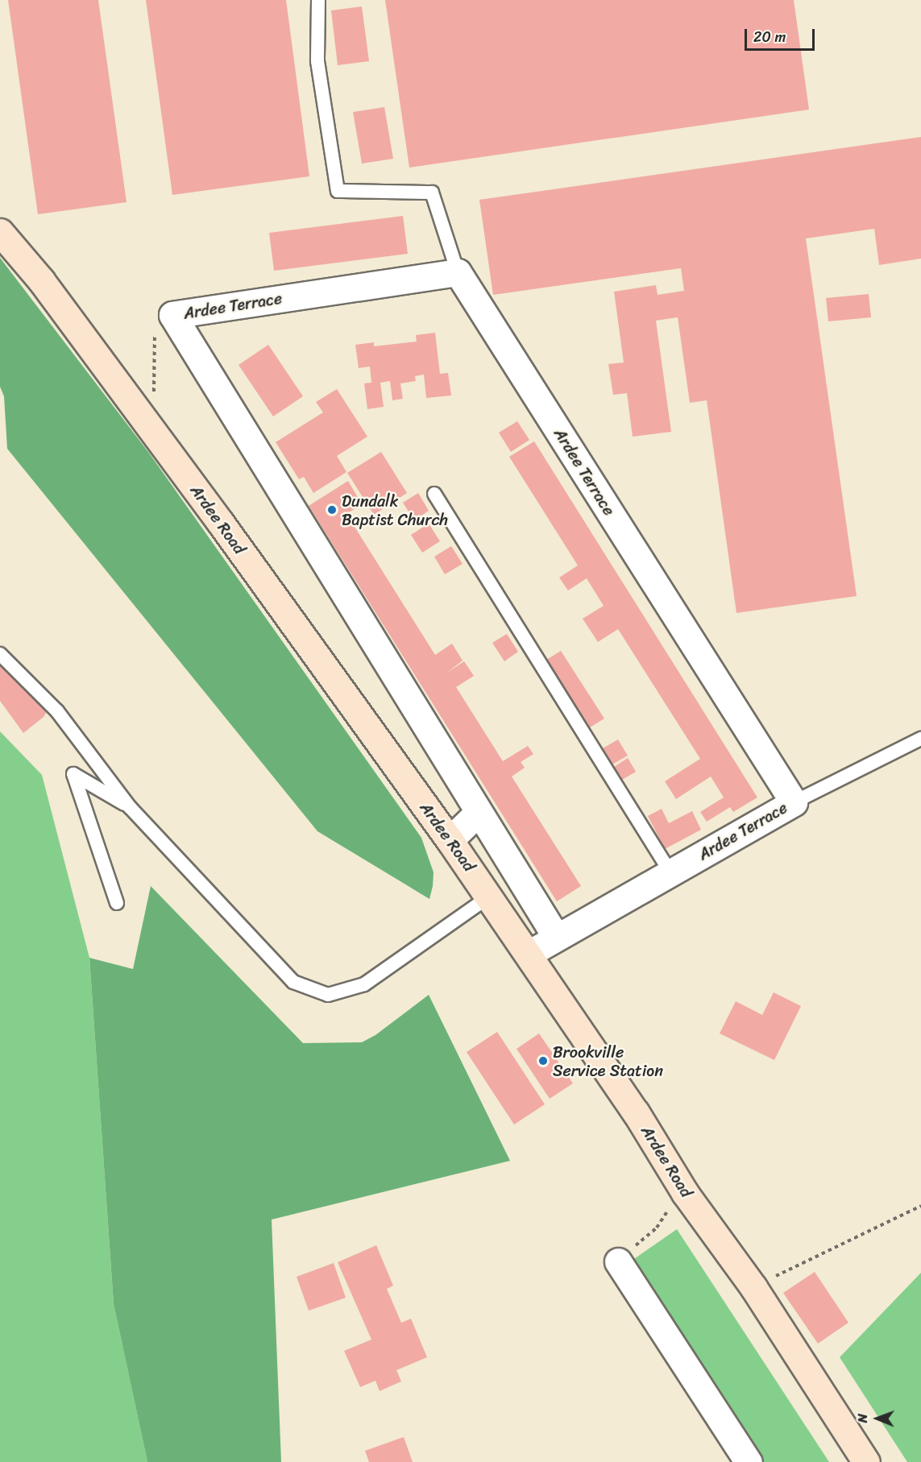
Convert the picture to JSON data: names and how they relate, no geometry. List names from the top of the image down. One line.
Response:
{"streets":{"main road":["Ardee Road"],"street":["Ardee Terrace"]},"places":["Dundalk Baptist Church","Brookville Service Station"],"scale_bar":"20 m","north":"left"}
